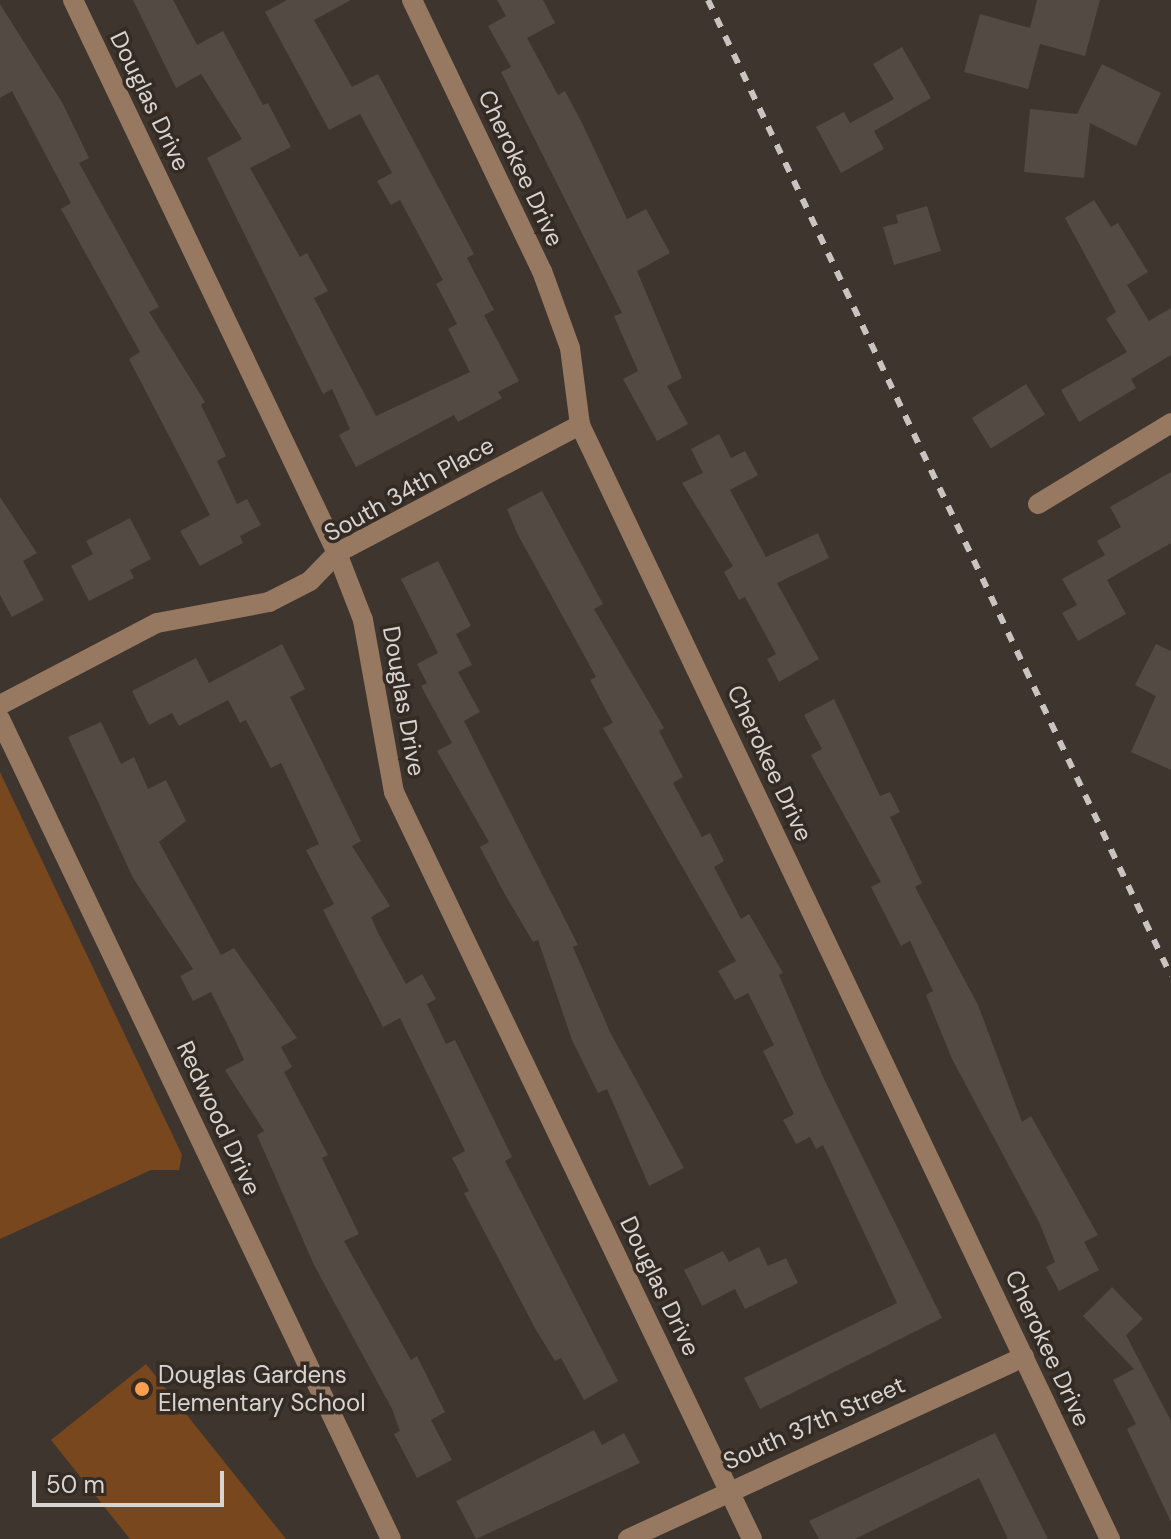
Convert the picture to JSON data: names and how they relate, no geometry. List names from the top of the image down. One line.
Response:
{"streets":{"street":["Douglas Drive","Cherokee Drive","South 34th Place","Redwood Drive","South 37th Street"]},"crossings":[["Douglas Drive","South 34th Place"],["Douglas Drive","South 37th Street"],["Cherokee Drive","South 34th Place"],["Cherokee Drive","South 37th Street"]],"places":["Douglas Gardens Elementary School"],"scale_bar":"50 m"}
